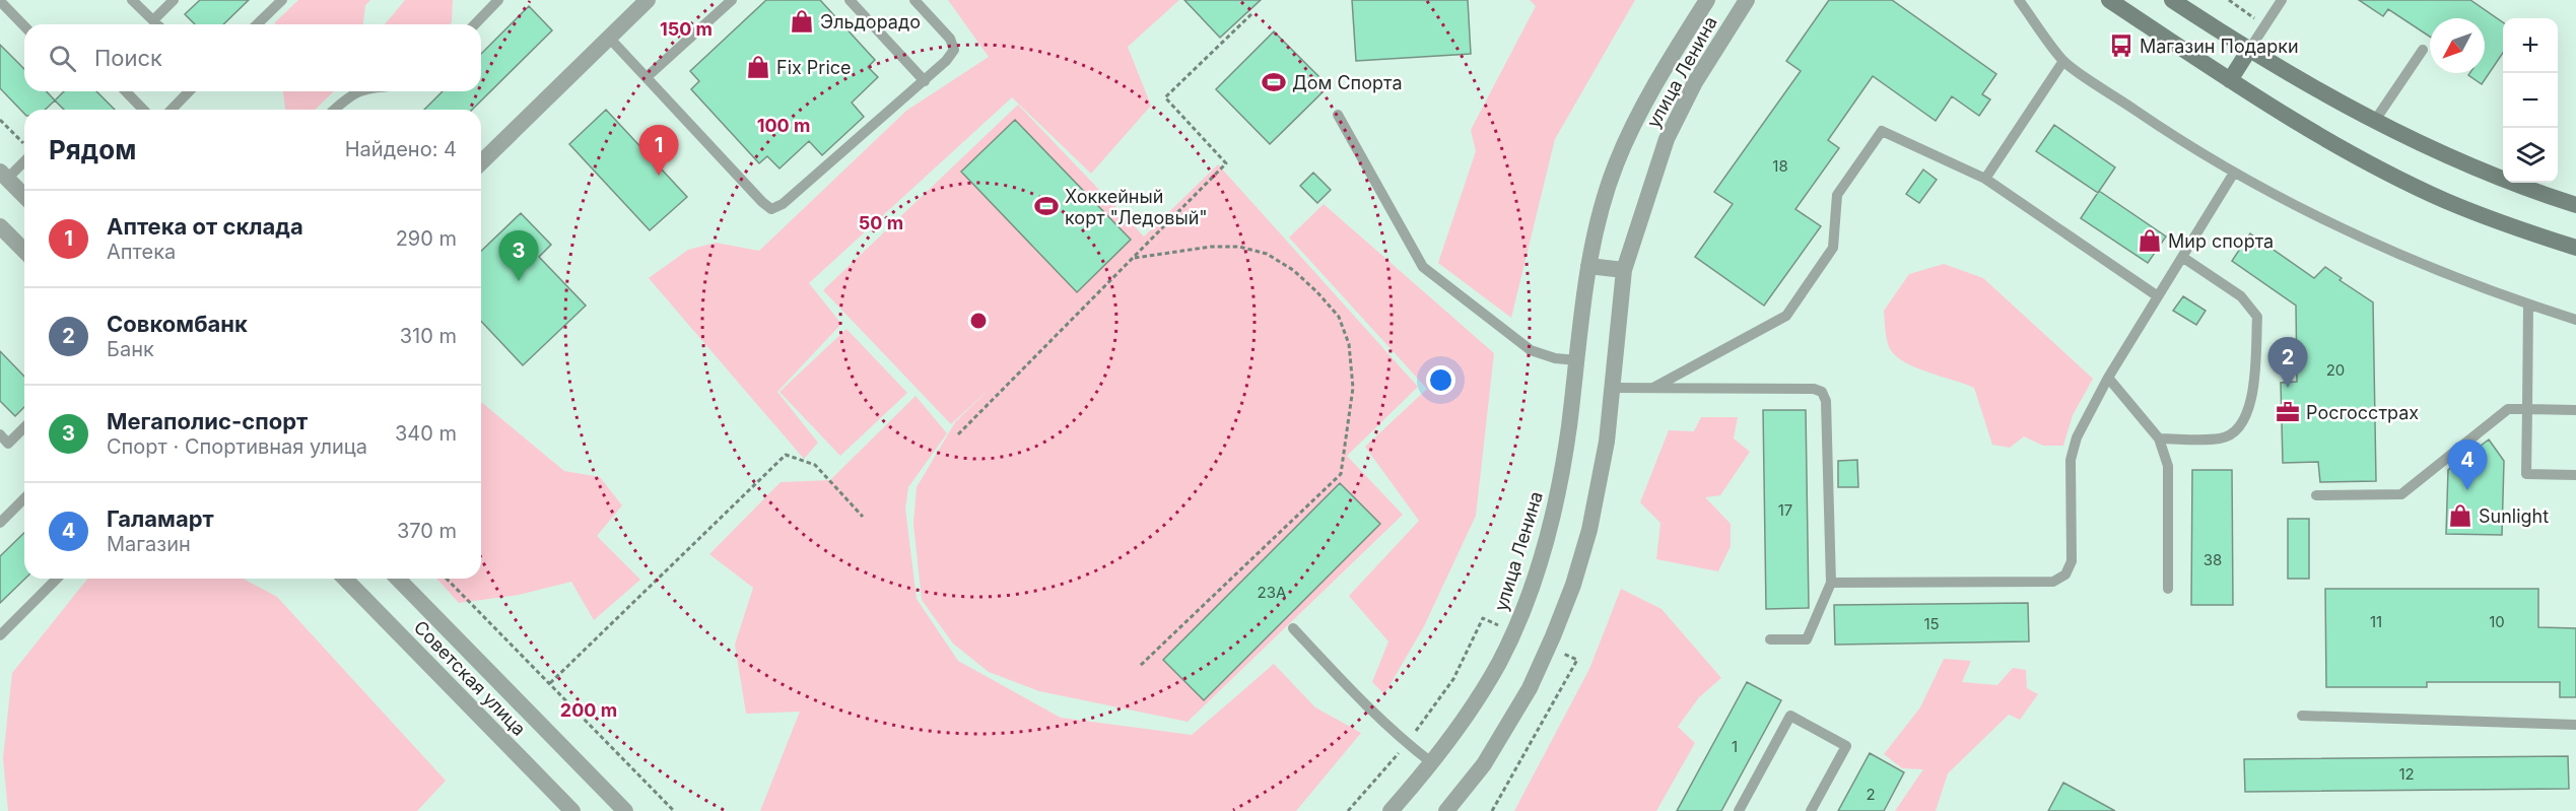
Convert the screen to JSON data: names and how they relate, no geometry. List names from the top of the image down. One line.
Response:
{"streets":{"street":["улица Ленина","Советская улица"]},"places":{"shop":["Эльдорадо","Fix Price","Мир спорта","Sunlight"],"bus stop":["Магазин Подарки"],"sports":["Дом Спорта","Хоккейный корт \"Ледовый\""],"office":["Росгосстрах"]},"house_numbers":["18","20","17","38","23А","11","10","15","1","12","2"],"north":"bottom left","page":{"map_buttons":["+","−"],"search":"Поиск","heading":["Рядом","Найдено: 4"],"pins":["1","3","2","4"],"list":[{"mark":"1","name":"Аптека от склада","note":"Аптека","value":"290 m"},{"mark":"2","name":"Совкомбанк","note":"Банк","value":"310 m"},{"mark":"3","name":"Мегаполис-спорт","note":"Спорт · Спортивная улица","value":"340 m"},{"mark":"4","name":"Галамарт","note":"Магазин","value":"370 m"}]},"rings":["150 m","100 m","50 m","200 m"]}
